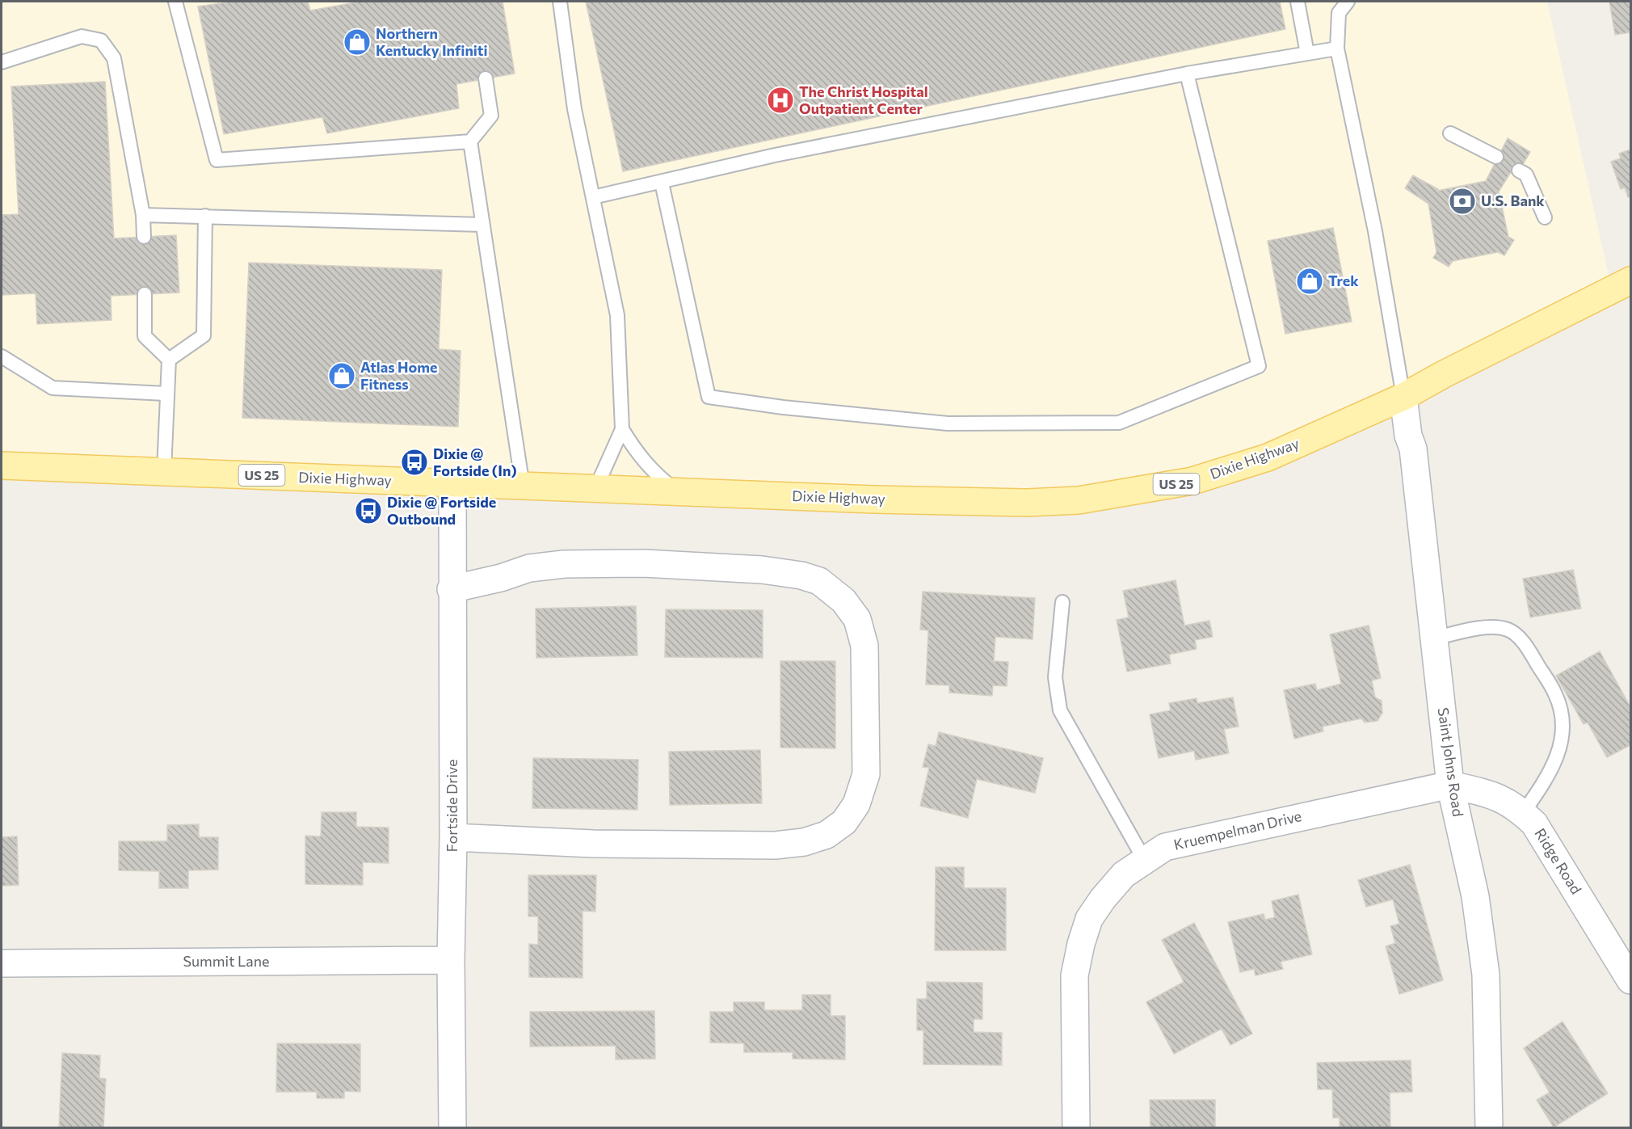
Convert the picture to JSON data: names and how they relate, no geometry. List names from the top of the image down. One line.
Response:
{"streets":{"main road":["Dixie Highway","US 25"],"street":["Saint Johns Road","Fortside Drive","Kruempelman Drive","Ridge Road","Summit Lane"]},"crossings":[["Dixie Highway","Saint Johns Road"],["Dixie Highway","Fortside Drive"],["Saint Johns Road","Kruempelman Drive"],["Saint Johns Road","Ridge Road"],["Fortside Drive","Summit Lane"],["Kruempelman Drive","Ridge Road"]],"places":{"shop":["Northern Kentucky Infiniti","Trek","Atlas Home Fitness"],"hospital":["The Christ Hospital Outpatient Center"],"bank":["U.S. Bank"],"bus stop":["Dixie @ Fortside (In)","Dixie @ Fortside Outbound"]}}
